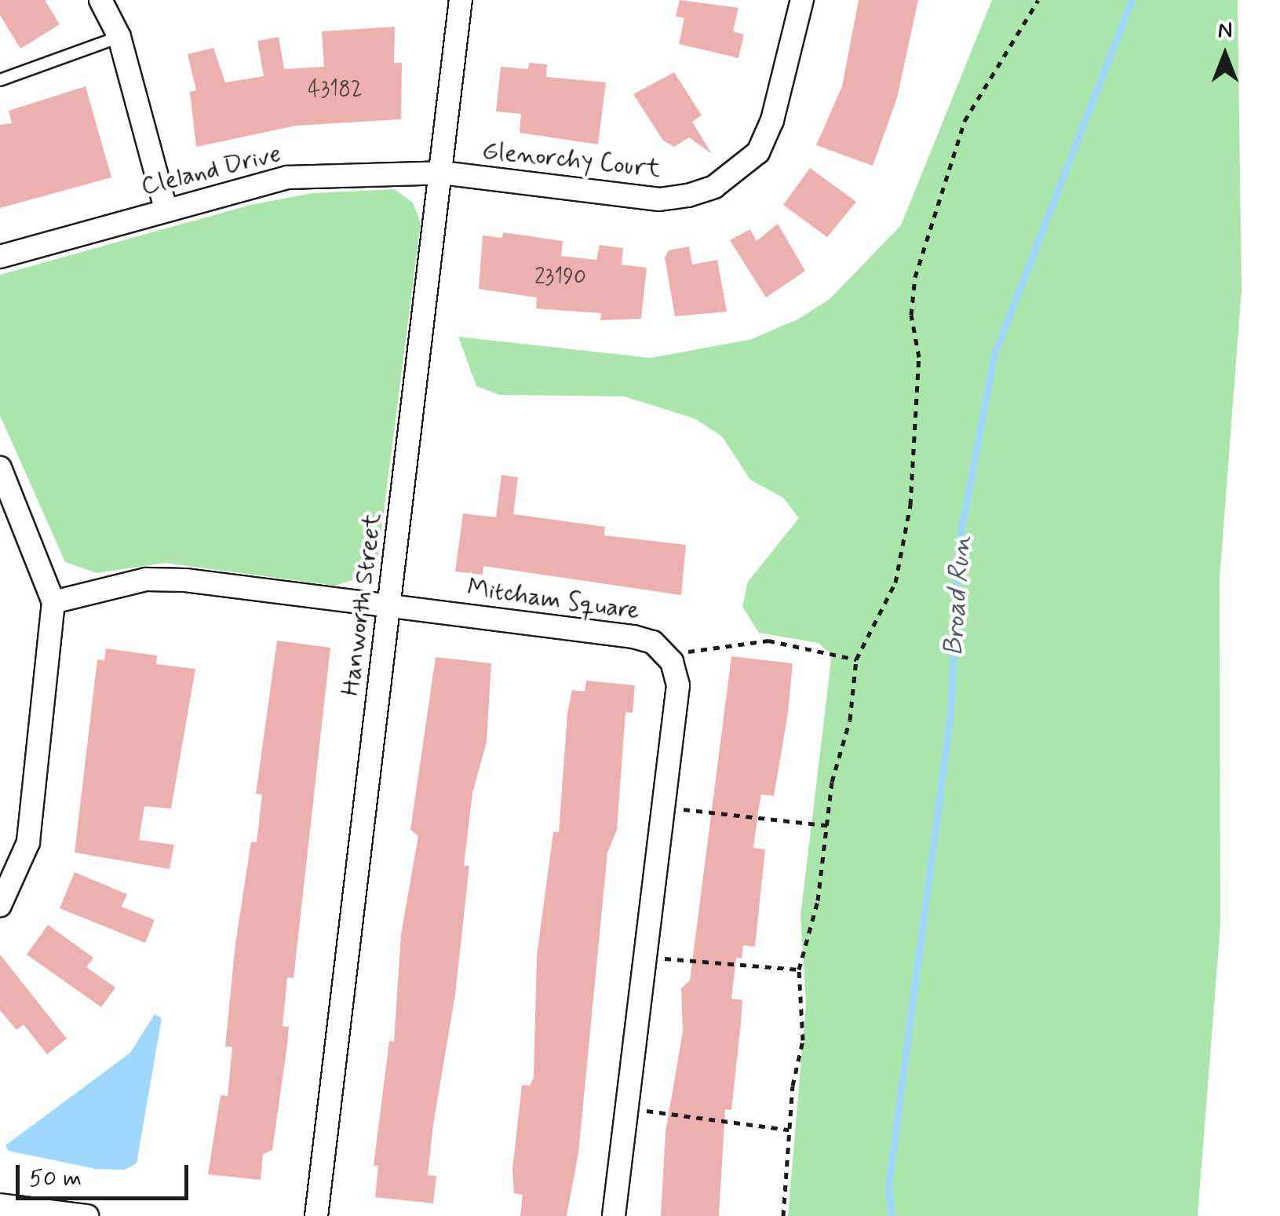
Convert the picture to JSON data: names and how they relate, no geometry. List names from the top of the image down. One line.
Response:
{"streets":{"street":["Glenorchy Court","Cleland Drive","Mitcham Square","Hanworth Street"]},"crossings":[["Glenorchy Court","Cleland Drive"],["Glenorchy Court","Hanworth Street"],["Cleland Drive","Hanworth Street"],["Mitcham Square","Hanworth Street"]],"water":["Broad Run"],"house_numbers":["43182","23190"],"scale_bar":"50 m","north":"top"}
